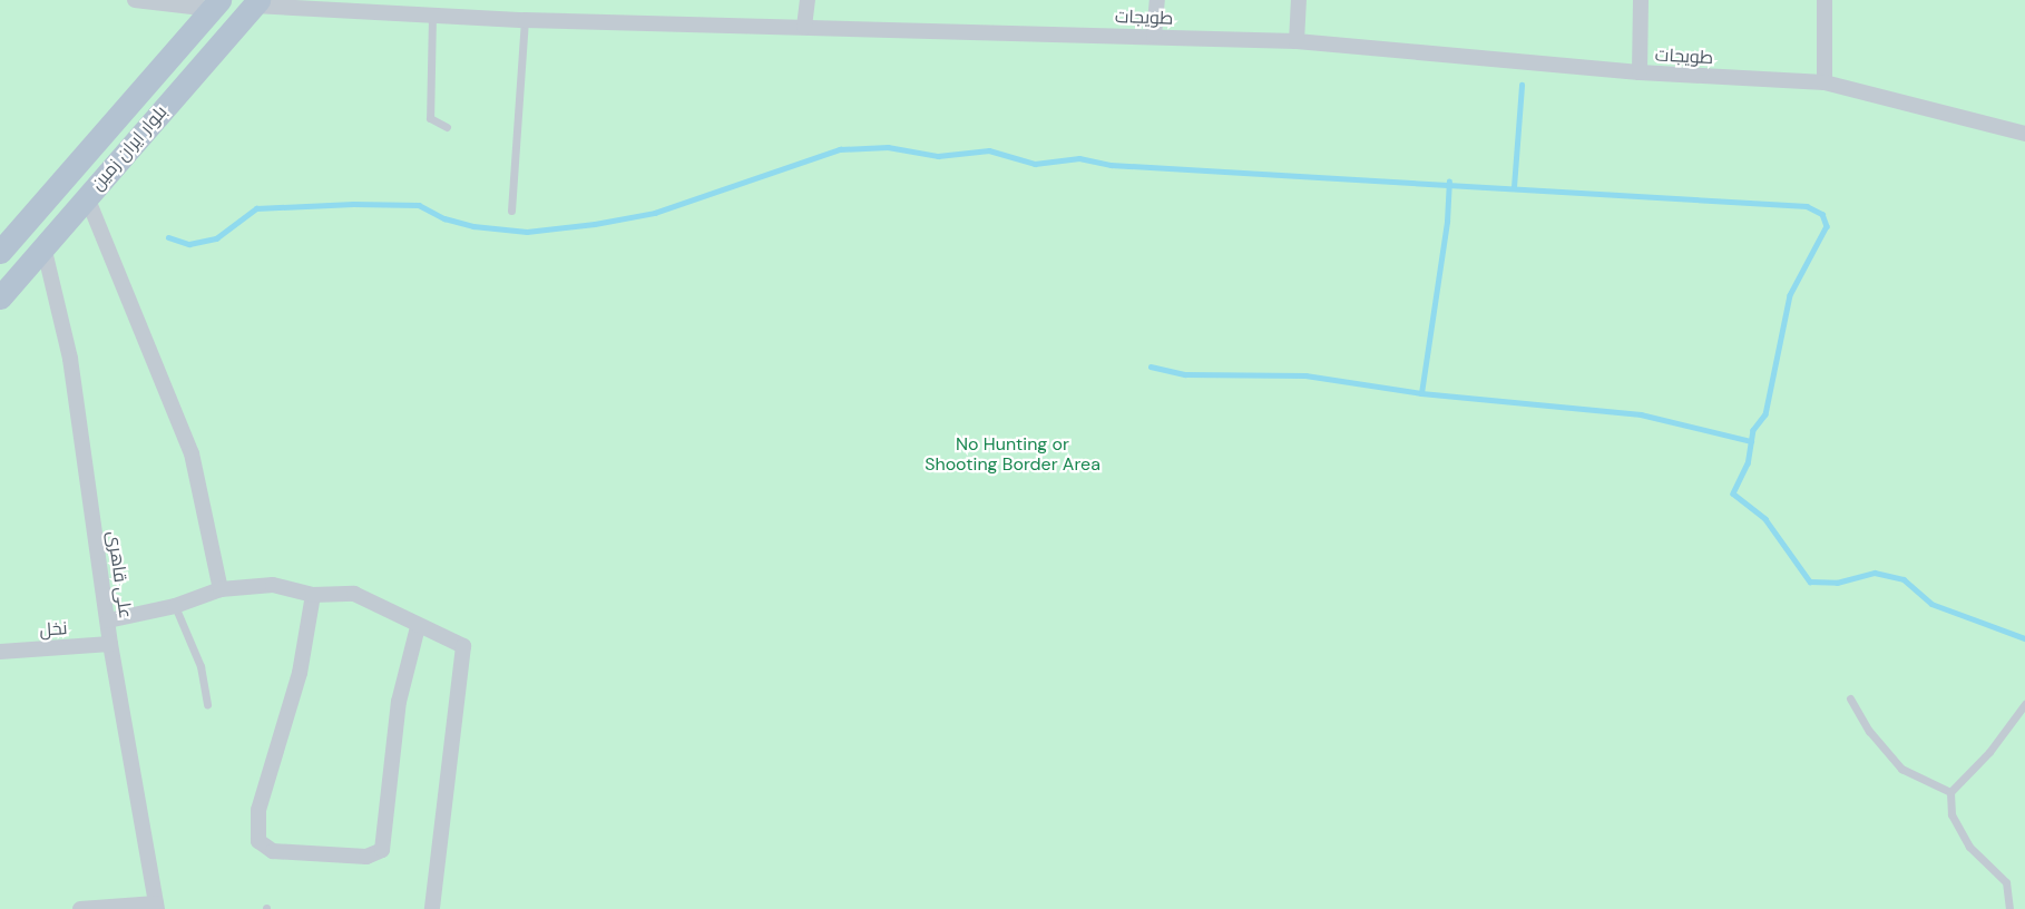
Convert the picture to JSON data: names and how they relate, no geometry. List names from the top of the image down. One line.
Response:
{"streets":{"main road":["بلوار ایران زمین"],"street":["طویجات","علی قاهری","نخل"]},"crossings":[["طویجات","بلوار ایران زمین"],["بلوار ایران زمین","علی قاهری"],["علی قاهری","نخل"]],"parks":["No Hunting or Shooting Border Area"]}
